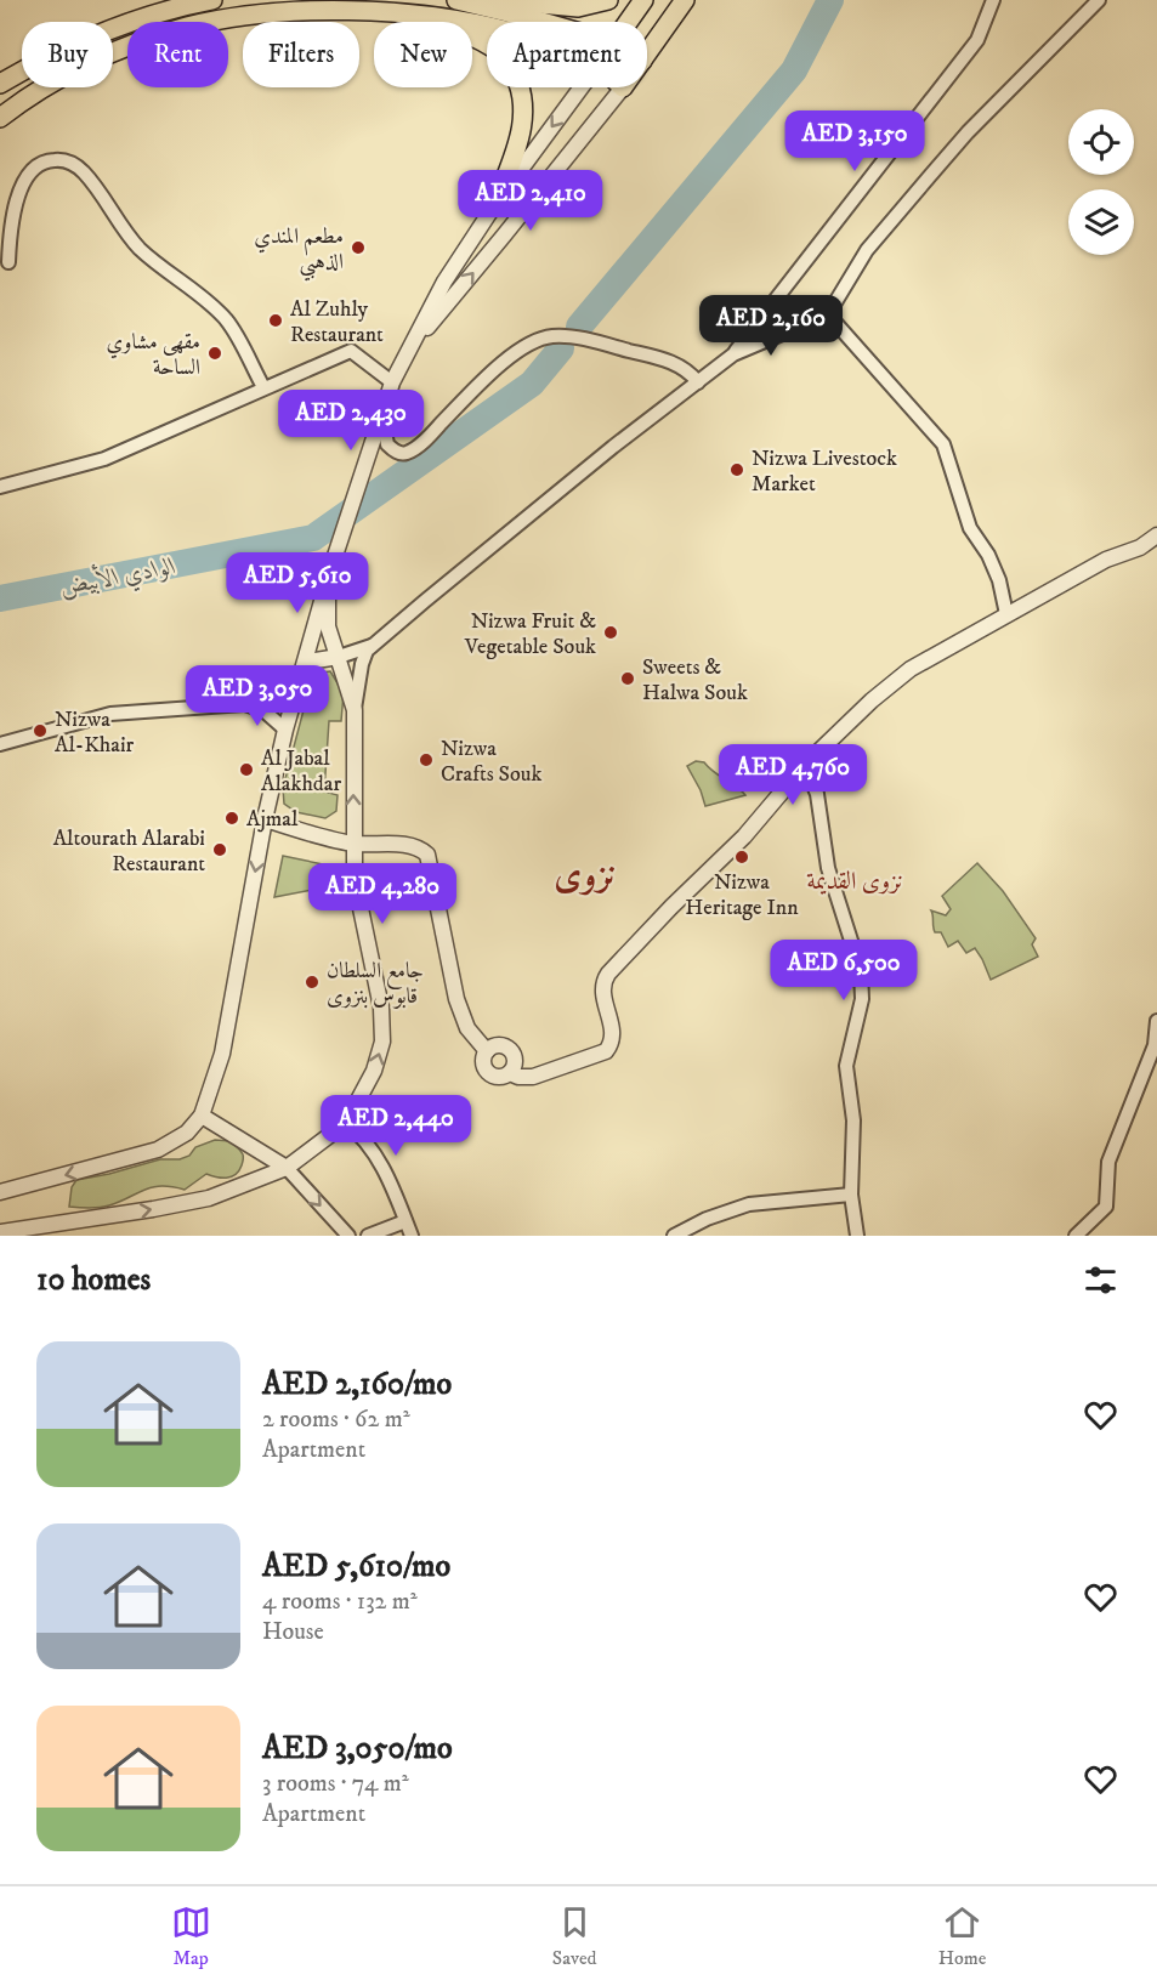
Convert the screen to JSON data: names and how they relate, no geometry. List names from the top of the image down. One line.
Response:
{"districts":["نزوى","نزوى القديمة"],"water":["الوادي الأبيض"],"places":["مطعم المندي الذهبي","Al Zuhly Restaurant","مقهى مشاوي الساحة","Nizwa Livestock Market","Nizwa Fruit & Vegetable Souk","Sweets & Halwa Souk","Nizwa Al-Khair","Nizwa Crafts Souk","Al Jabal Alakhdar","Ajmal","Altourath Alarabi Restaurant","Nizwa Heritage Inn","جامع السلطان قابوس بنزوى"],"page":{"chip":["Buy","Rent","Filters","New","Apartment"],"price":["AED 3,150","AED 2,410","AED 2,160","AED 2,430","AED 5,610","AED 3,050","AED 4,760","AED 4,280","AED 6,500","AED 2,440"],"heading":"10 homes","list":[{"name":"AED 2,160/mo","note":"2 rooms · 62 m² · Apartment"},{"name":"AED 5,610/mo","note":"4 rooms · 132 m² · House"},{"name":"AED 3,050/mo","note":"3 rooms · 74 m² · Apartment"}],"tabs":["Map","Saved","Home"]}}
